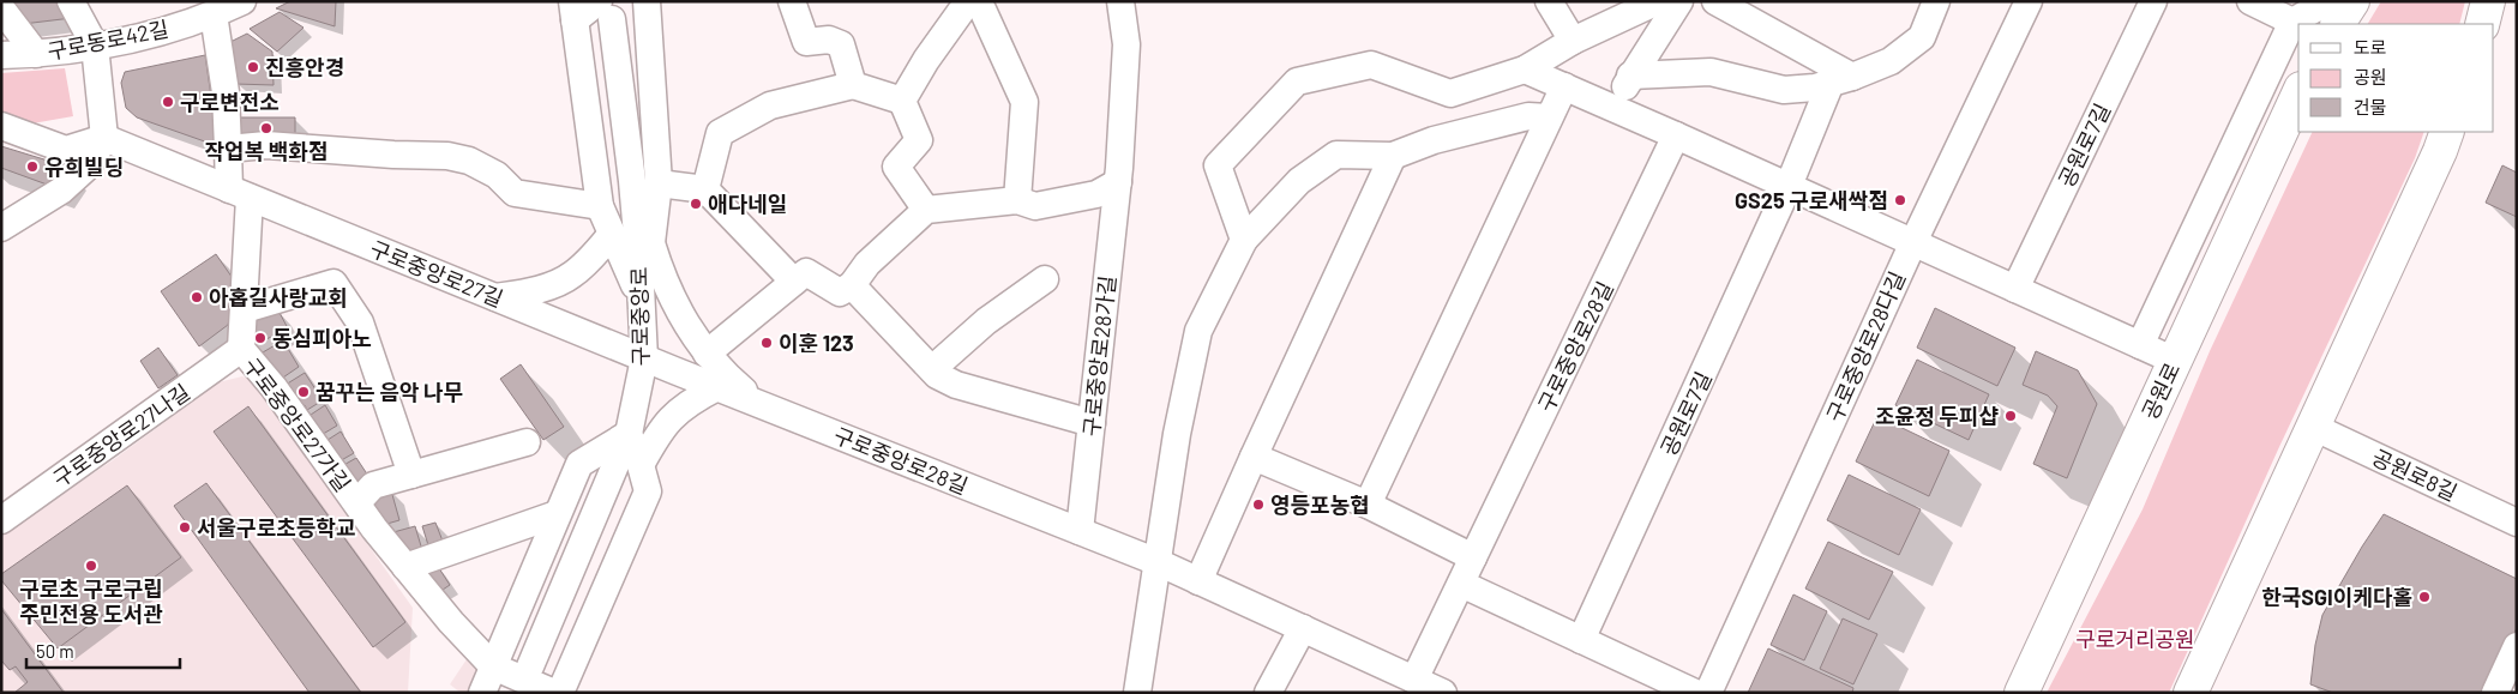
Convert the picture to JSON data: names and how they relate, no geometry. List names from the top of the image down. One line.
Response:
{"streets":{"main road":["공원로"],"street":["구로동로42길","공원로7길","구로중앙로27길","구로중앙로","구로중앙로28길","구로중앙로28다길","구로중앙로28가길","구로중앙로27가길","구로중앙로27나길","공원로8길"]},"crossings":[["구로중앙로27길","구로중앙로"],["구로중앙로27길","구로중앙로28길"],["구로중앙로27길","구로중앙로27가길"],["구로중앙로","구로중앙로28길"],["구로중앙로28길","구로중앙로28가길"],["구로중앙로27가길","구로중앙로27나길"]],"parks":["구로거리공원"],"places":["진흥안경","구로변전소","작업복 백화점","유희빌딩","GS25 구로새싹점","애다네일","아홉길사랑교회","동심피아노","이훈 123","꿈꾸는 음악 나무","조윤정 두피샵","영등포농협","서울구로초등학교","구로초 구로구립 주민전용 도서관","한국SGI이케다홀"],"legend":["도로","공원","건물"],"scale_bar":"50 m"}
